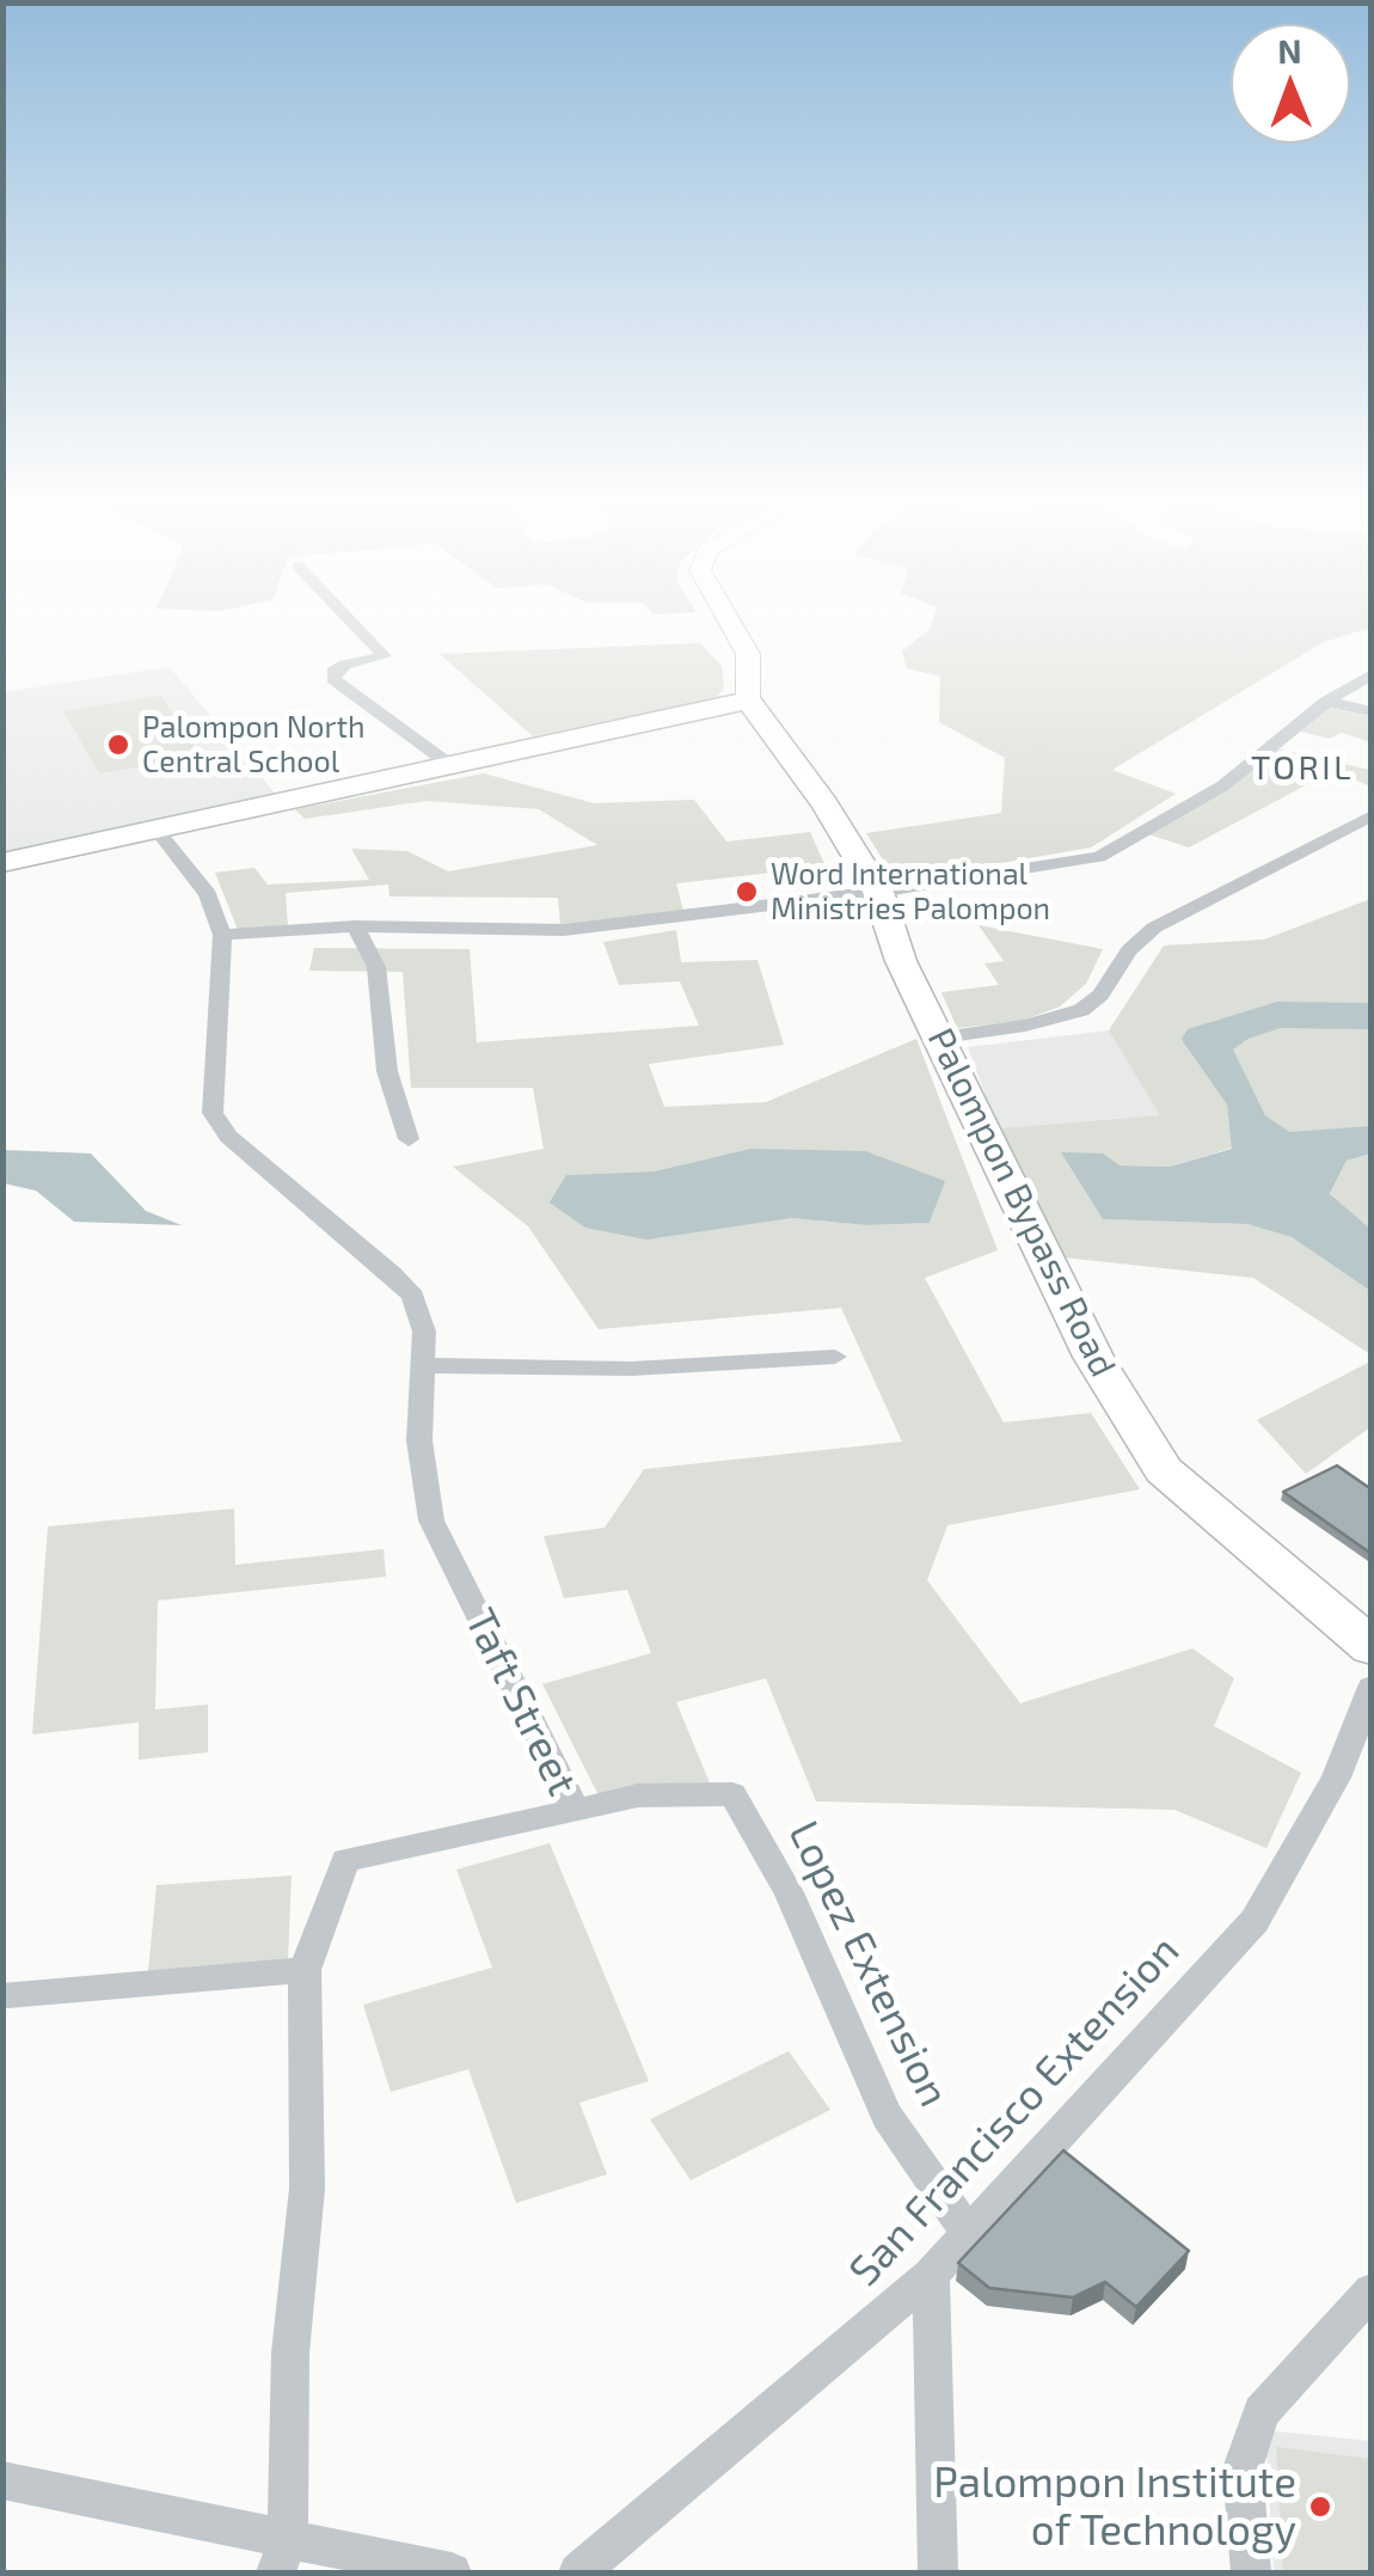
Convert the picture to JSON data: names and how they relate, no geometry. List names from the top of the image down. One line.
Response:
{"streets":{"main road":["Palompon Bypass Road"],"street":["Taft Street","Lopez Extension","San Francisco Extension"]},"crossings":[["Taft Street","Lopez Extension"],["Lopez Extension","San Francisco Extension"]],"districts":["TORIL"],"places":["Palompon North Central School","Word International Ministries Palompon","Palompon Institute of Technology"],"north":"top"}
